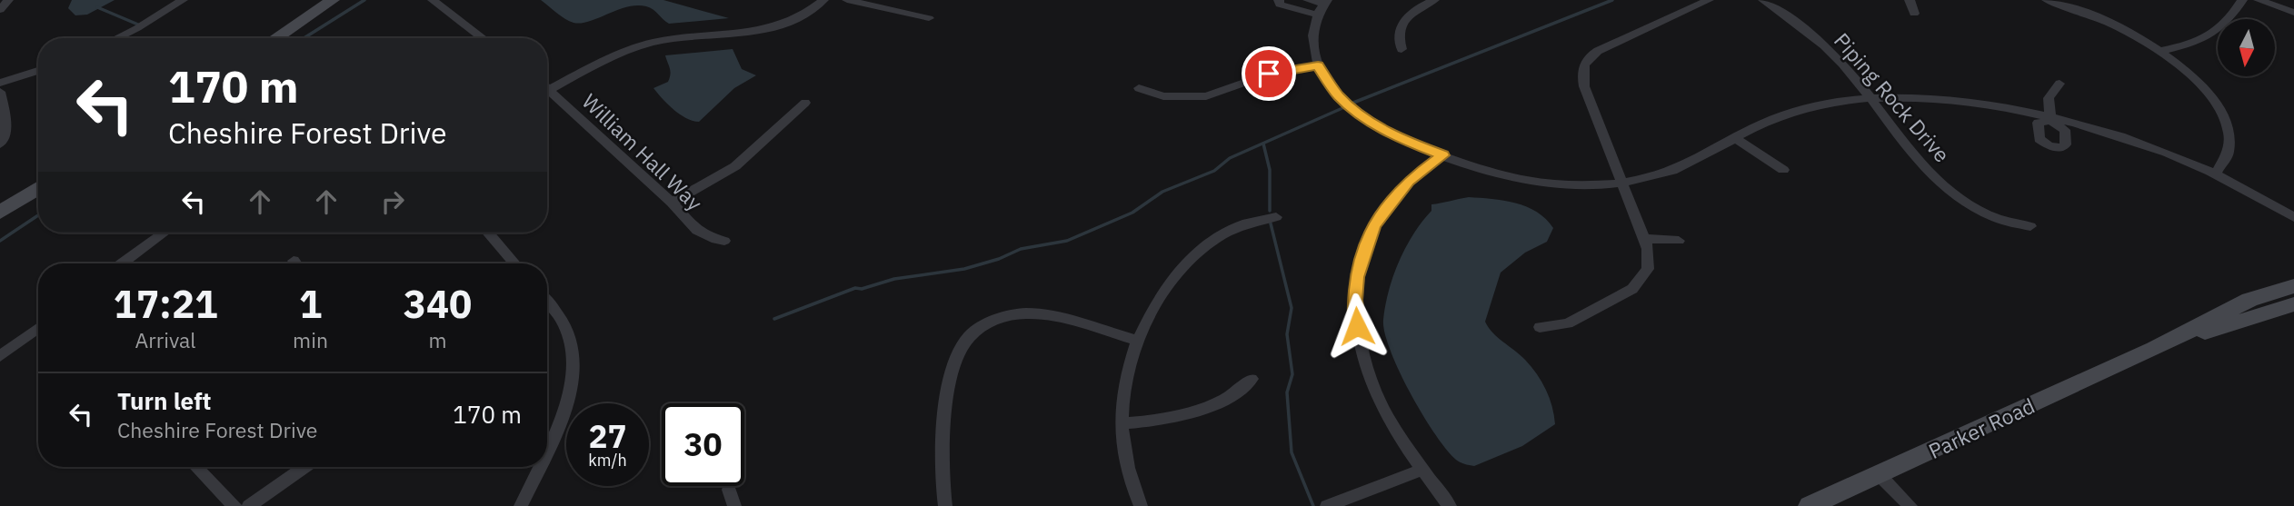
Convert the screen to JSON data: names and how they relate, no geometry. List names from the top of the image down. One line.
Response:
{"streets":{"street":["Piping Rock Drive","William Hall Way","Parker Road"]},"north":"bottom","page":{"turn":["170 m","Cheshire Forest Drive"],"eta":["17:21","Arrival","1","min","340","m"],"list":[{"name":"Turn left","note":"Cheshire Forest Drive","value":"170 m"}],"speed":"27 km/h","limit":"30"}}
